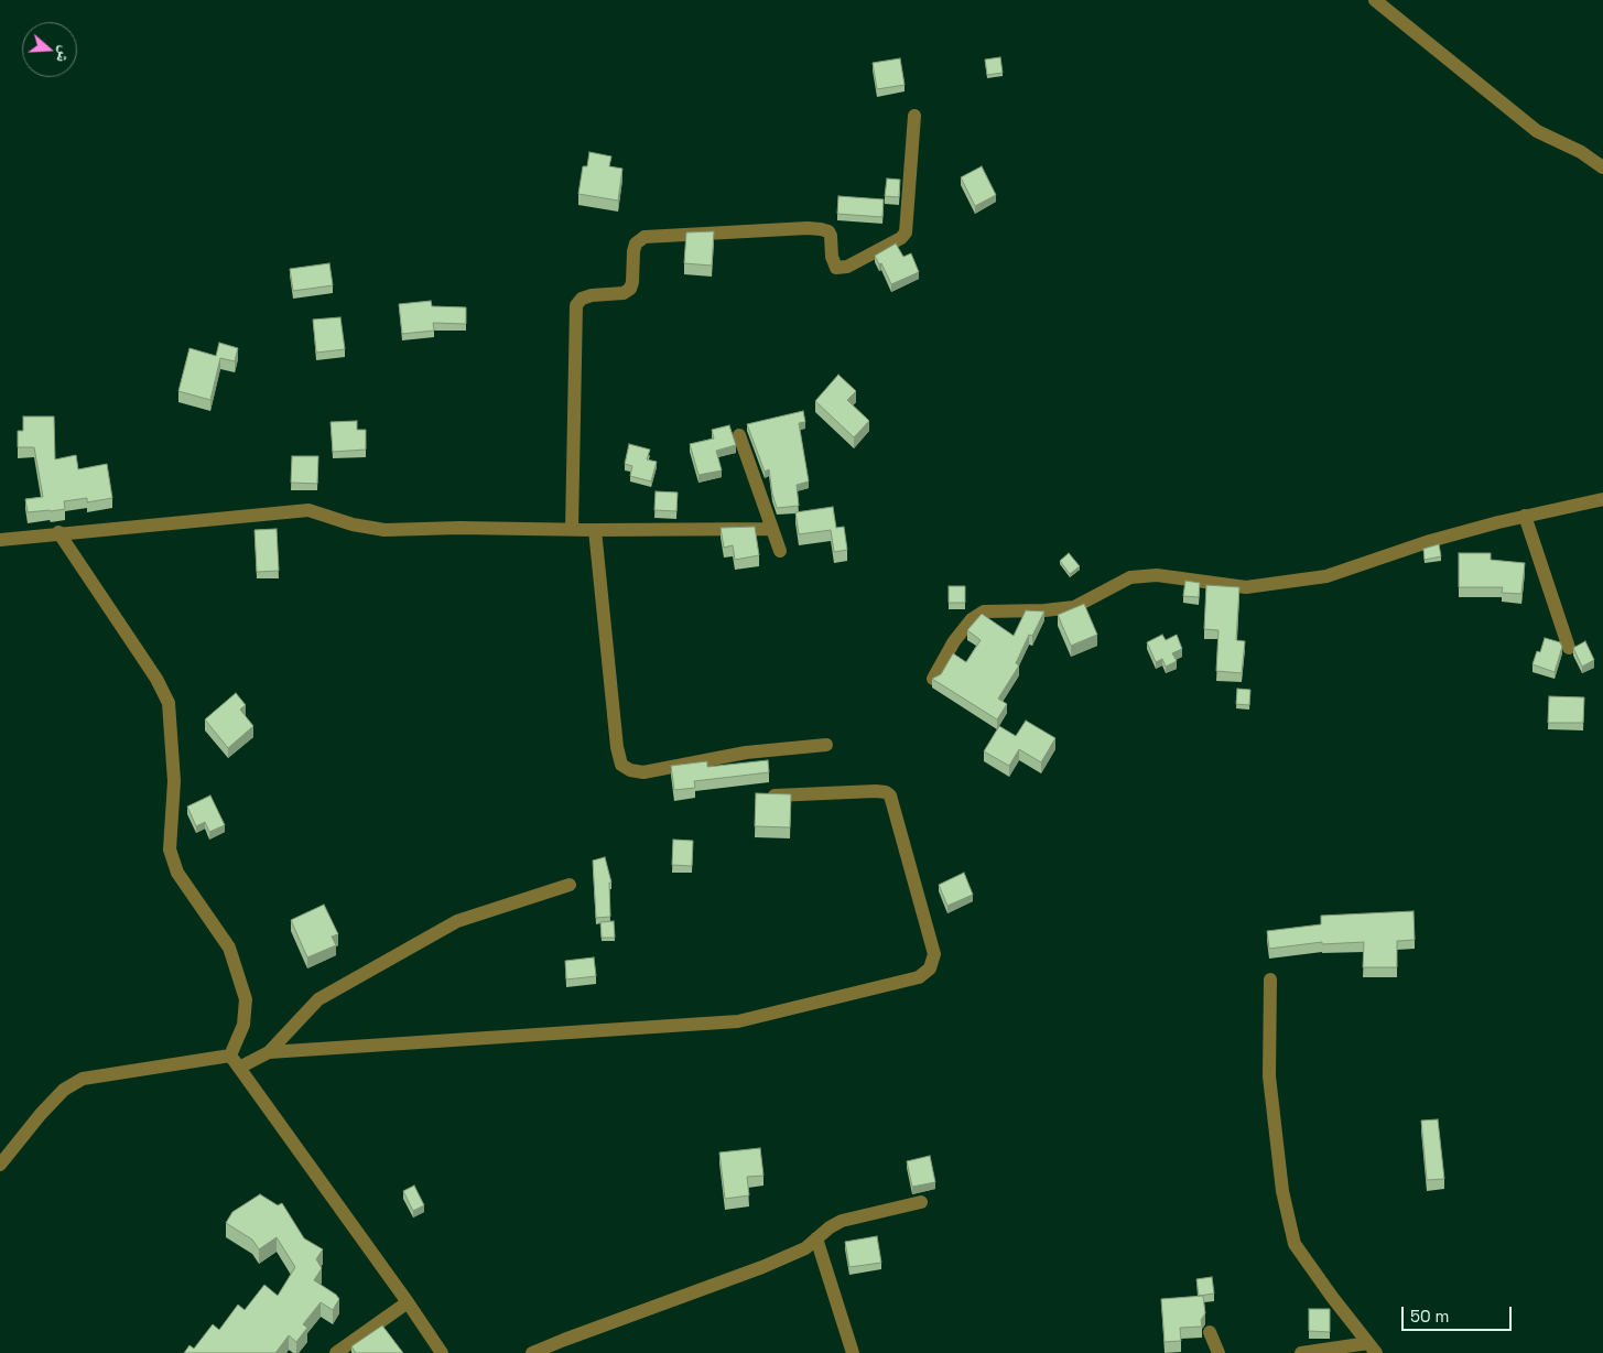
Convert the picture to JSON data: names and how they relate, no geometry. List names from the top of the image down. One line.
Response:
{"scale_bar":"50 m","north":"right"}
